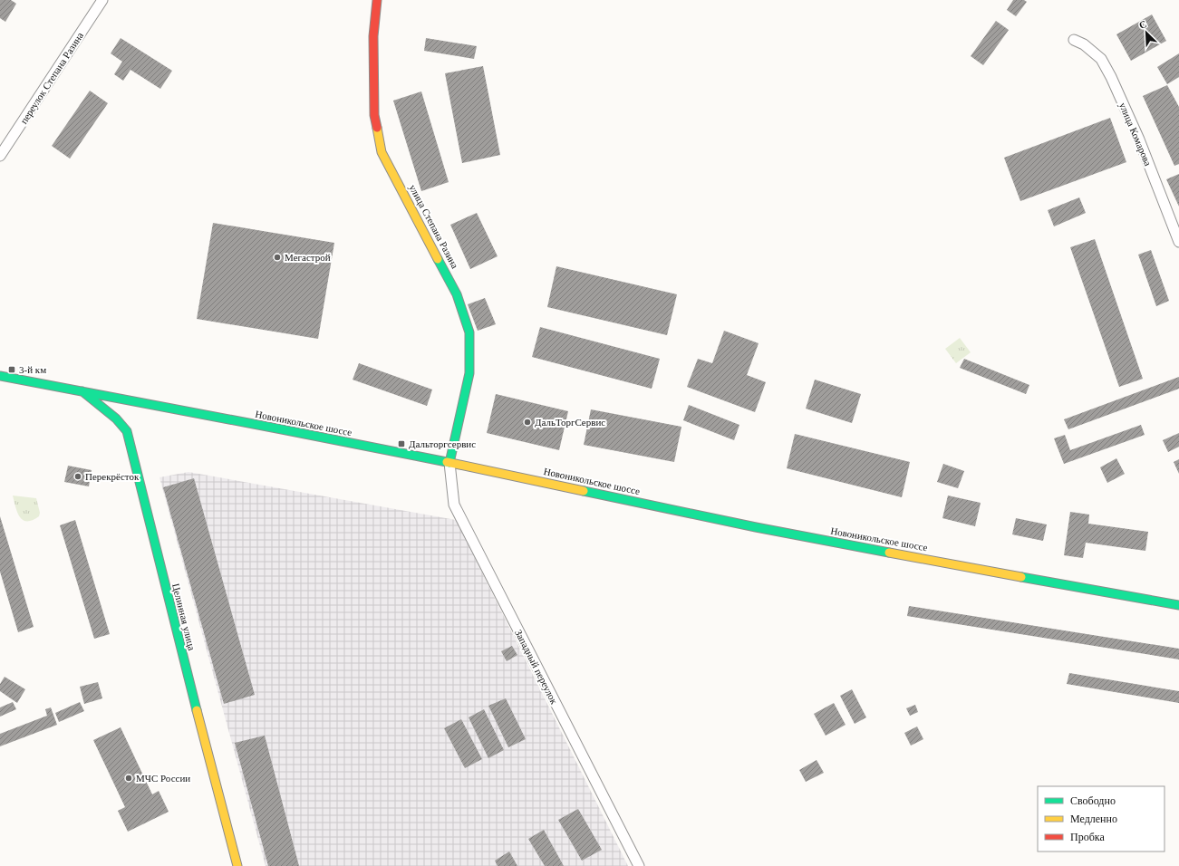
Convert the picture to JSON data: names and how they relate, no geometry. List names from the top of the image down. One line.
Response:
{"streets":{"main road":["улица Степана Разина","Новоникольское шоссе","Целинная улица"],"street":["переулок Степана Разина","улица Комарова","Западный переулок"]},"crossings":[["улица Степана Разина","Новоникольское шоссе"],["улица Степана Разина","Западный переулок"],["Новоникольское шоссе","Целинная улица"],["Новоникольское шоссе","Западный переулок"]],"places":{"other":["Мегастрой","ДальТоргСервис","Перекрёсток","МЧС России"],"transit":["3-й км","Дальторгсервис"]},"legend":["Свободно","Медленно","Пробка"],"north":"top left"}
